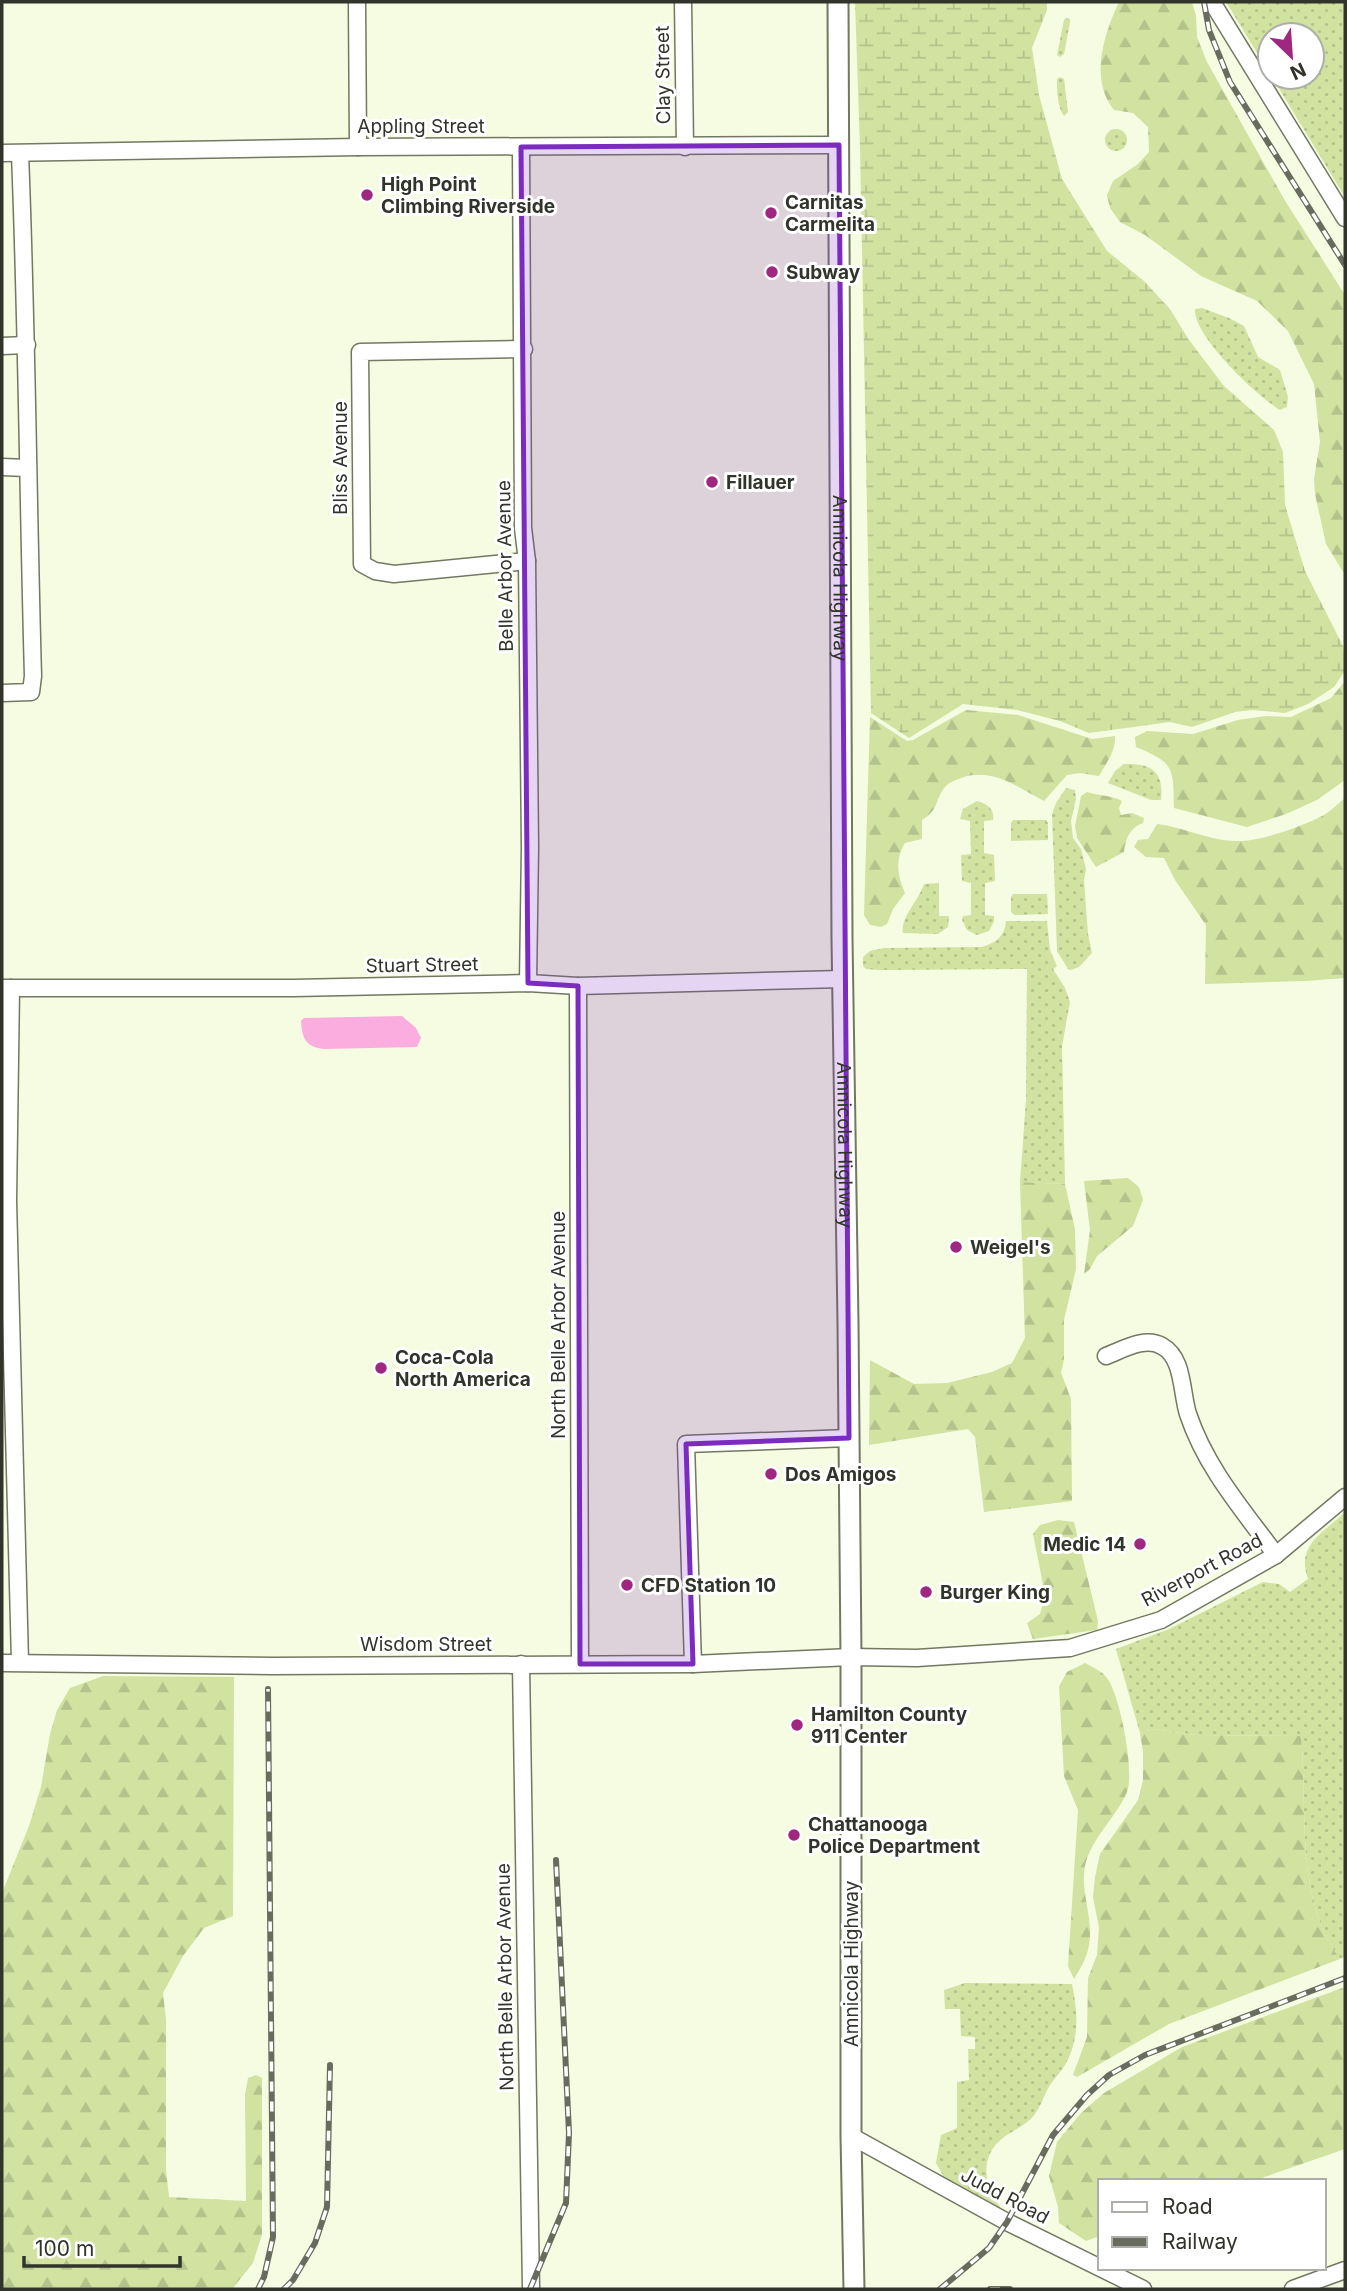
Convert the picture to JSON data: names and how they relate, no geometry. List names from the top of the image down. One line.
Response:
{"streets":{"main road":["Amnicola Highway"],"street":["Clay Street","Appling Street","Bliss Avenue","Belle Arbor Avenue","Stuart Street","North Belle Arbor Avenue","Riverport Road","Wisdom Street","Judd Road"]},"crossings":[["Clay Street","Appling Street"],["Appling Street","Belle Arbor Avenue"],["Appling Street","Amnicola Highway"],["Bliss Avenue","Belle Arbor Avenue"],["Belle Arbor Avenue","Stuart Street"],["Amnicola Highway","Stuart Street"],["Amnicola Highway","Riverport Road"],["Amnicola Highway","Wisdom Street"],["Amnicola Highway","Judd Road"],["Stuart Street","North Belle Arbor Avenue"],["North Belle Arbor Avenue","Wisdom Street"],["Riverport Road","Wisdom Street"]],"places":["High Point Climbing Riverside","Carnitas Carmelita","Subway","Fillauer","Weigel's","Coca-Cola North America","Dos Amigos","Medic 14","CFD Station 10","Burger King","Hamilton County 911 Center","Chattanooga Police Department"],"legend":["Road","Railway"],"scale_bar":"100 m","north":"bottom right"}
